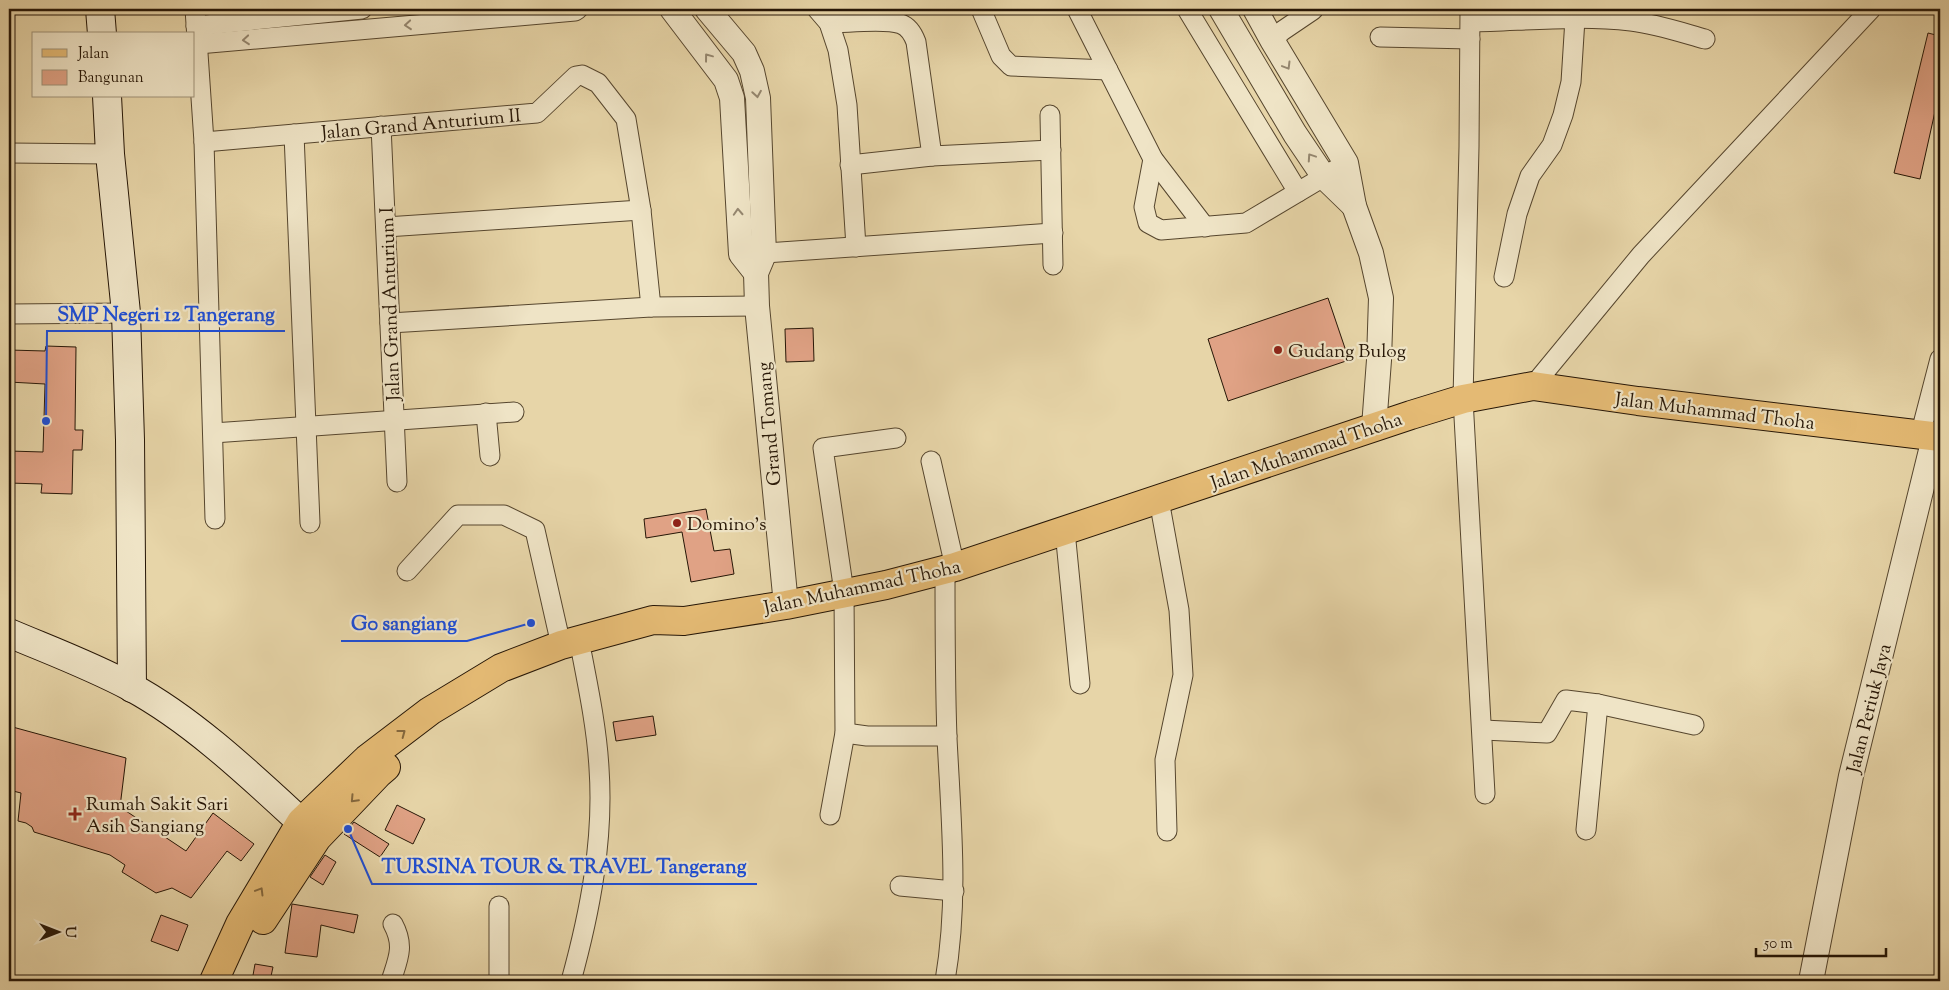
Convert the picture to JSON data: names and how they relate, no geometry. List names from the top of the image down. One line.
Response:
{"streets":{"main road":["Jalan Muhammad Thoha"],"street":["Jalan Grand Anturium II","Jalan Grand Anturium I","Grand Tomang","Jalan Periuk Jaya"]},"crossings":[["Jalan Grand Anturium II","Jalan Grand Anturium I"],["Jalan Muhammad Thoha","Grand Tomang"],["Jalan Muhammad Thoha","Jalan Periuk Jaya"]],"places":{"other":["Gudang Bulog","SMP Negeri 12 Tangerang","Domino's","G0 sangiang","TURSINA TOUR & TRAVEL Tangerang"],"health":["Rumah Sakit Sari Asih Sangiang"]},"legend":["Jalan","Bangunan"],"scale_bar":"50 m","north":"right"}
